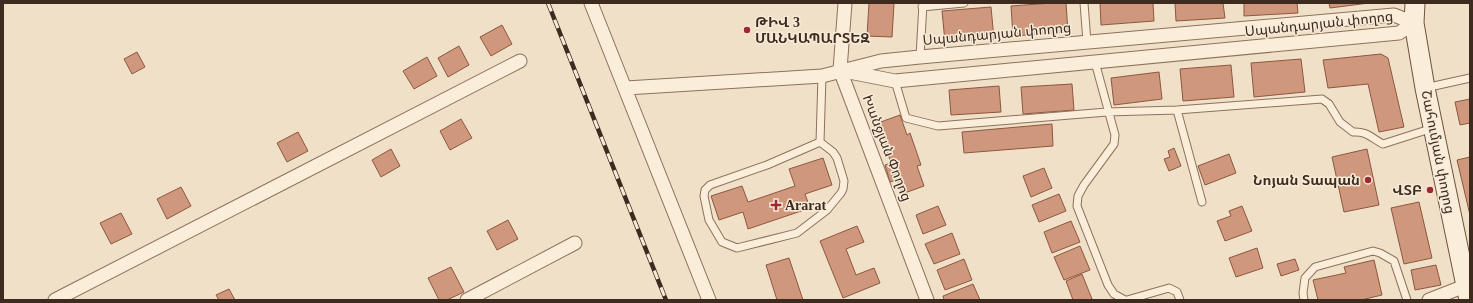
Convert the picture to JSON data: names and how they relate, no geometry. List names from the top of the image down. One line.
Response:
{"streets":{"main road":["Շահումյան փողոց"],"street":["Սպանդարյան փողոց","Խանջյան Փողոց"]},"crossings":[["Սպանդարյան փողոց","Խանջյան Փողոց"],["Սպանդարյան փողոց","Շահումյան փողոց"]],"places":{"other":["ԹԻՎ 3 ՄԱՆԿԱՊԱՐՏԵԶ","Նոյան Տապան","ՎՏԲ"],"health":["Ararat"]}}
